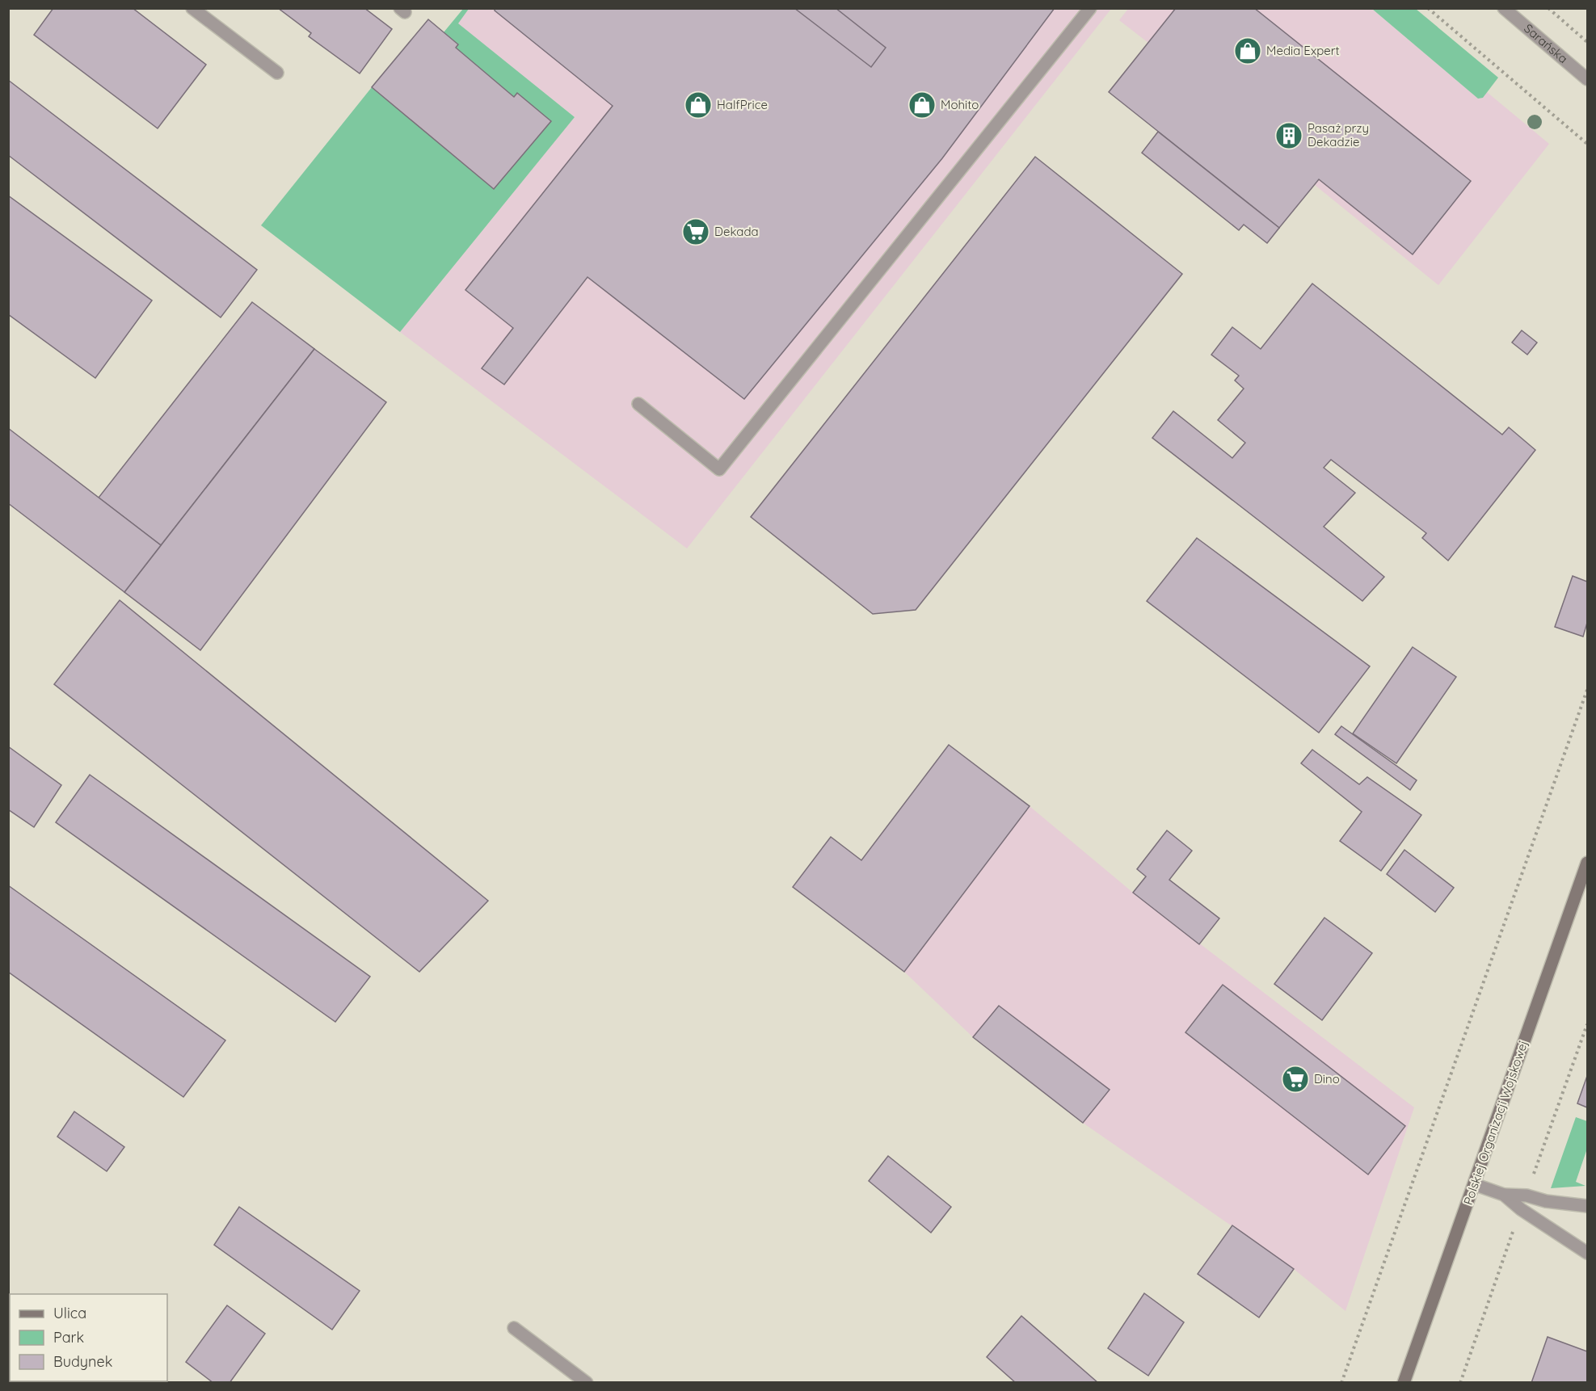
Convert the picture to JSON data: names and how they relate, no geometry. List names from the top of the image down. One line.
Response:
{"streets":{"main road":["Polskiej Organizacji Wojskowej"],"street":["Sarańska"]},"places":{"shop":["Media Expert","HalfPrice","Mohito"],"building":["Pasaż przy Dekadzie"],"supermarket":["Dekada","Dino"]},"legend":["Ulica","Park","Budynek"]}
